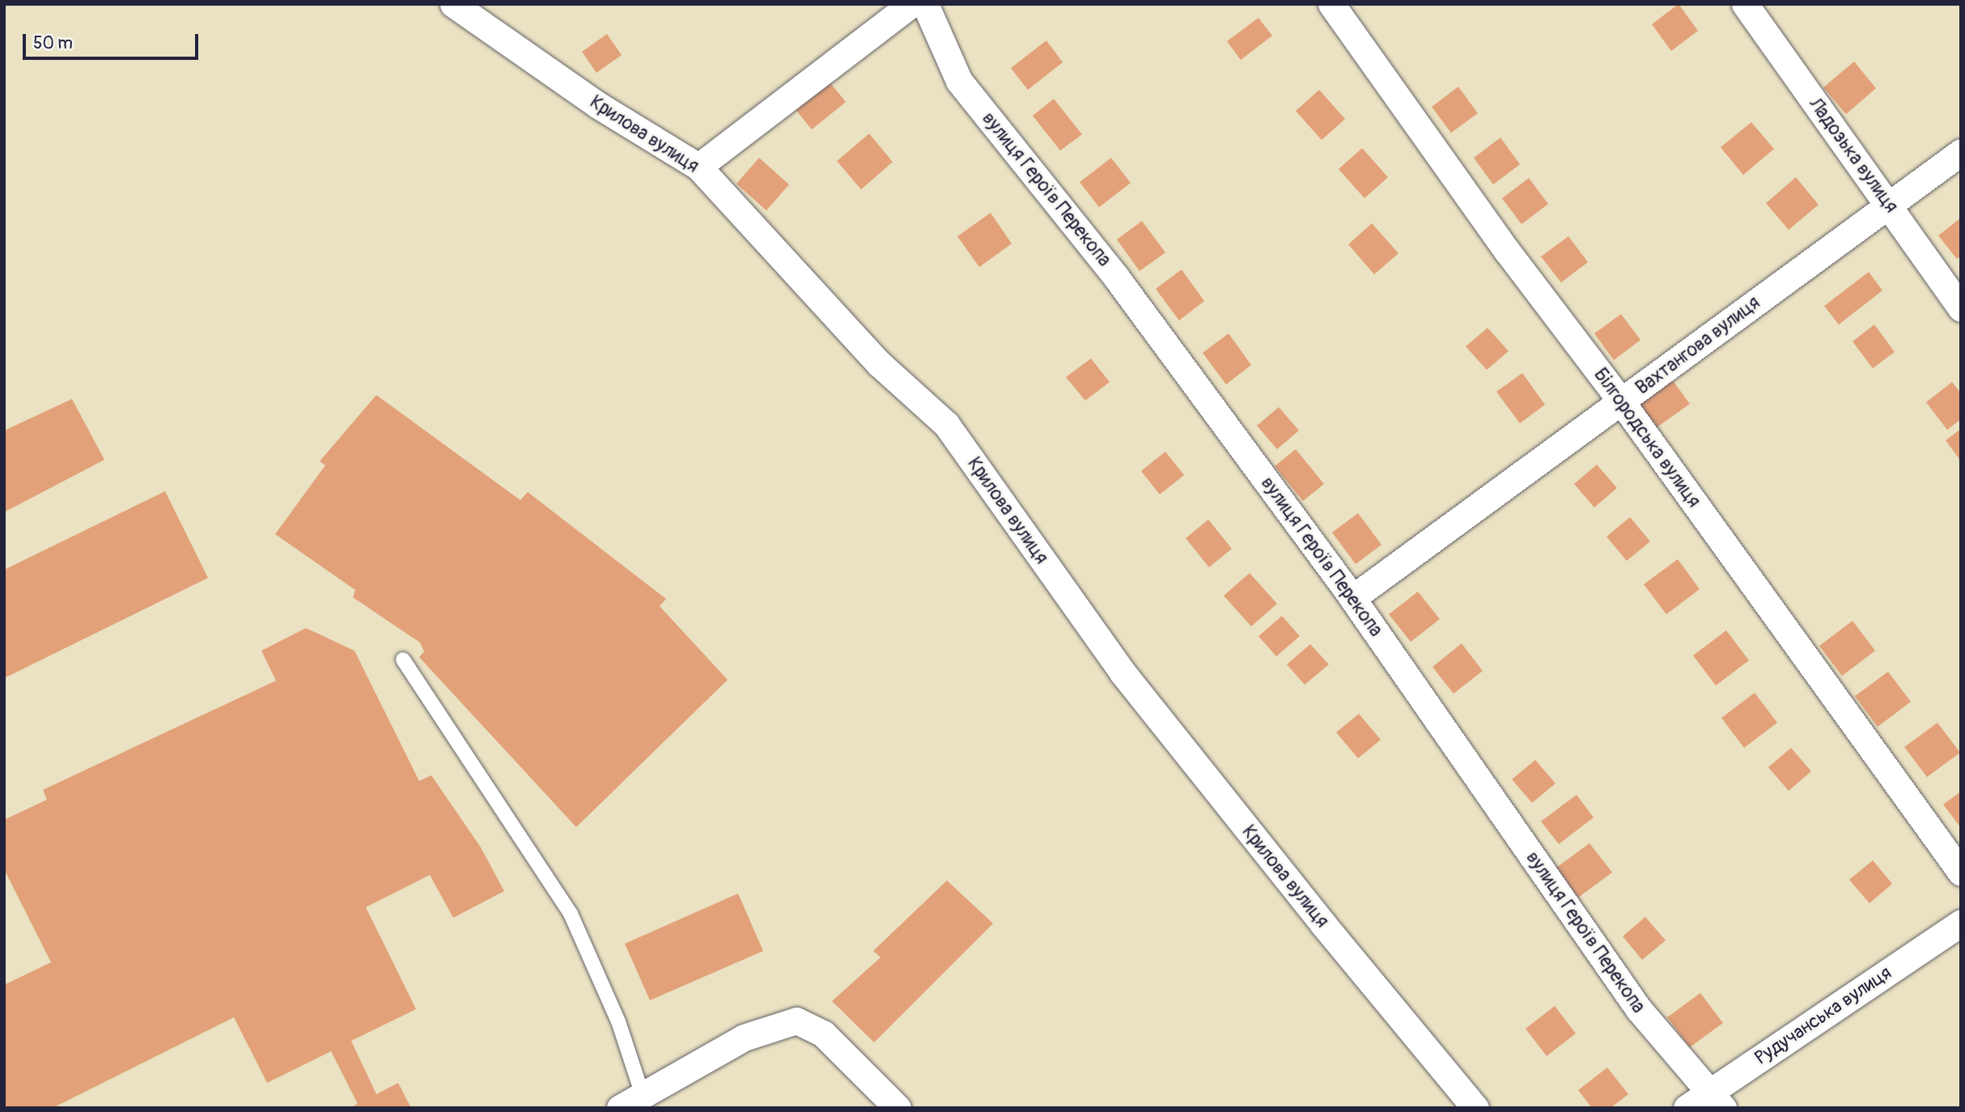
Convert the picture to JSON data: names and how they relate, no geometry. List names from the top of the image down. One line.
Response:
{"streets":{"street":["Крилова вулиця","Ладозька вулиця","вулиця Героїв Перекопа","Вахтангова вулиця","Білгородська вулиця","Рудучанська вулиця"]},"crossings":[["Ладозька вулиця","Вахтангова вулиця"],["вулиця Героїв Перекопа","Вахтангова вулиця"],["вулиця Героїв Перекопа","Рудучанська вулиця"],["Вахтангова вулиця","Білгородська вулиця"]],"scale_bar":"50 m"}
